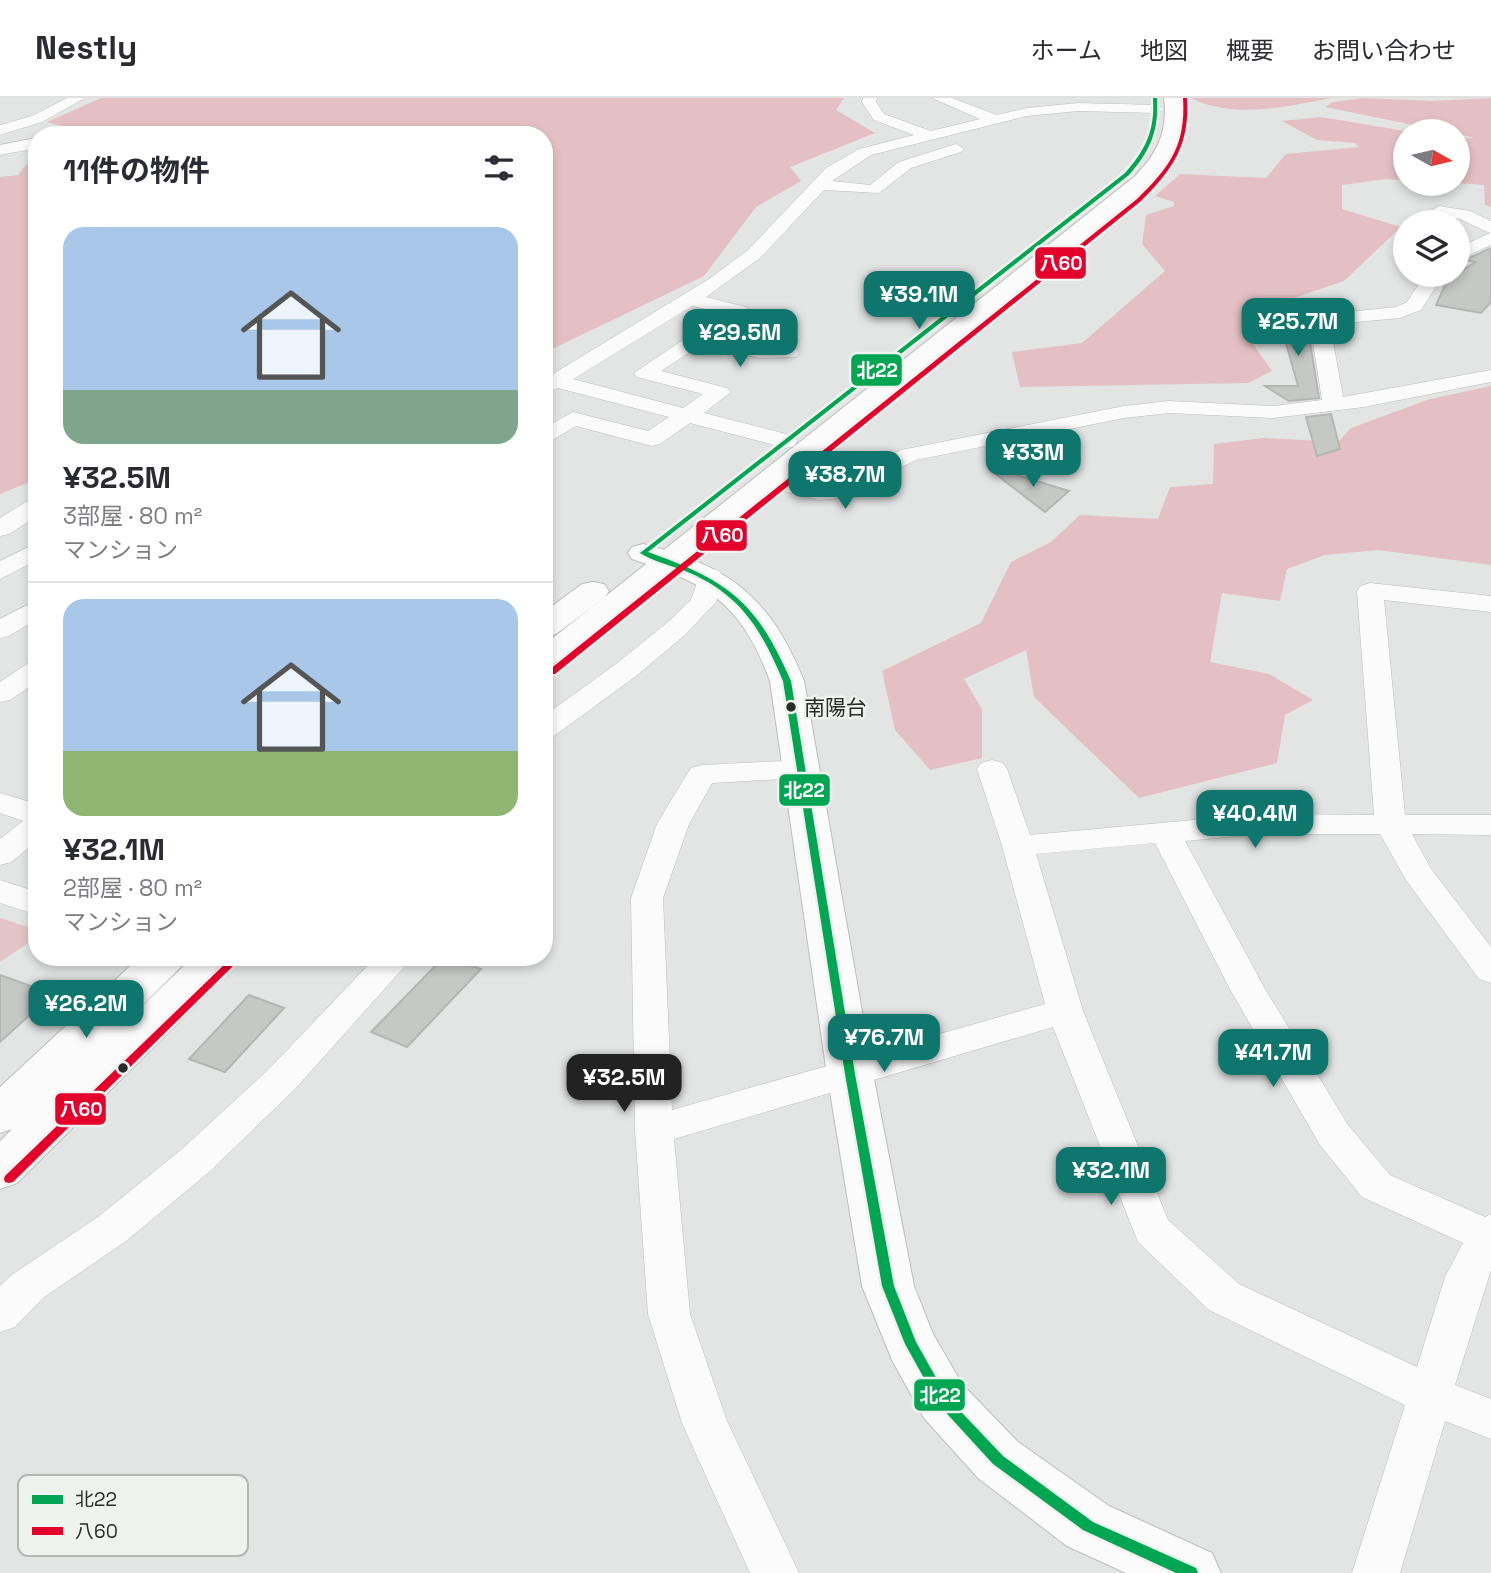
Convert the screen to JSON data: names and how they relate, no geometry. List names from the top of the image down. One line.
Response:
{"places":["南陽台"],"lines":["transit line 北22","transit line 八60"],"legend":["北22","八60"],"north":"right","page":{"header":"Nestly","nav":["ホーム","地図","概要","お問い合わせ"],"heading":"11件の物件","list":[{"name":"¥32.5M","note":"3部屋 · 80 m² · マンション"},{"name":"¥32.1M","note":"2部屋 · 80 m² · マンション"}],"price":["¥39.1M","¥25.7M","¥29.5M","¥33M","¥38.7M","¥40.4M","¥26.2M","¥76.7M","¥41.7M","¥32.5M","¥32.1M"]}}
